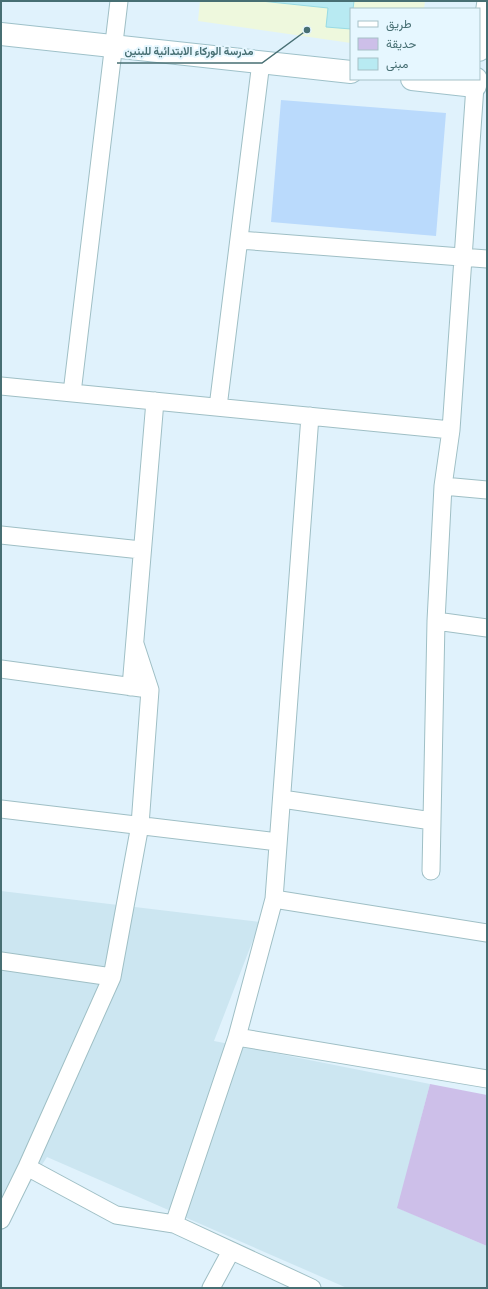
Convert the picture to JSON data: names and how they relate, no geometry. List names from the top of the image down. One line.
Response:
{"places":["مدرسة الوركاء الابتدائية للبنين"],"legend":["طريق","حديقة","مبنى"]}
